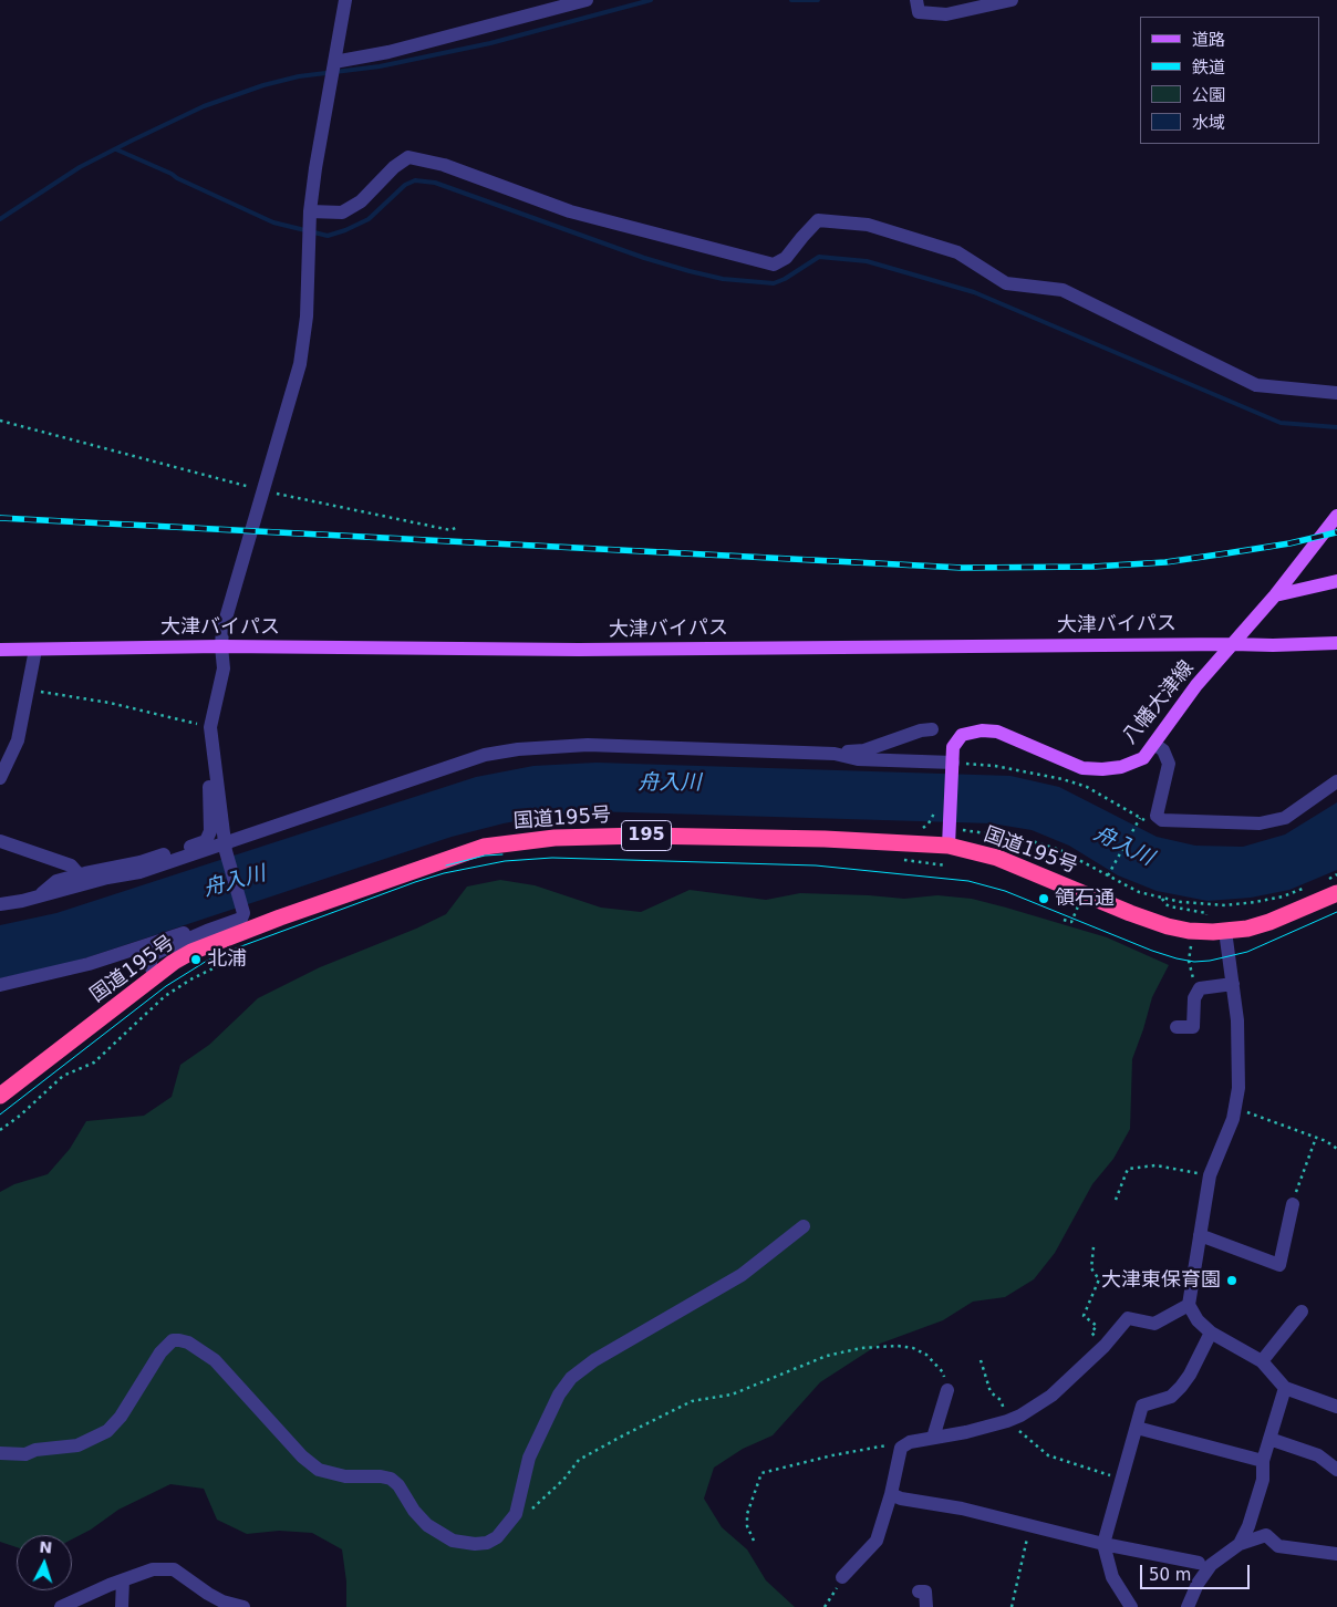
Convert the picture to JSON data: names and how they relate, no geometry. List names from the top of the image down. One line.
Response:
{"streets":{"highway":["国道195号","195"],"main road":["大津バイパス","八幡大津線"]},"crossings":[["大津バイパス","八幡大津線"],["八幡大津線","国道195号"]],"water":["舟入川"],"places":["領石通","北浦","大津東保育園"],"legend":["道路","鉄道","公園","水域"],"scale_bar":"50 m","north":"top"}
